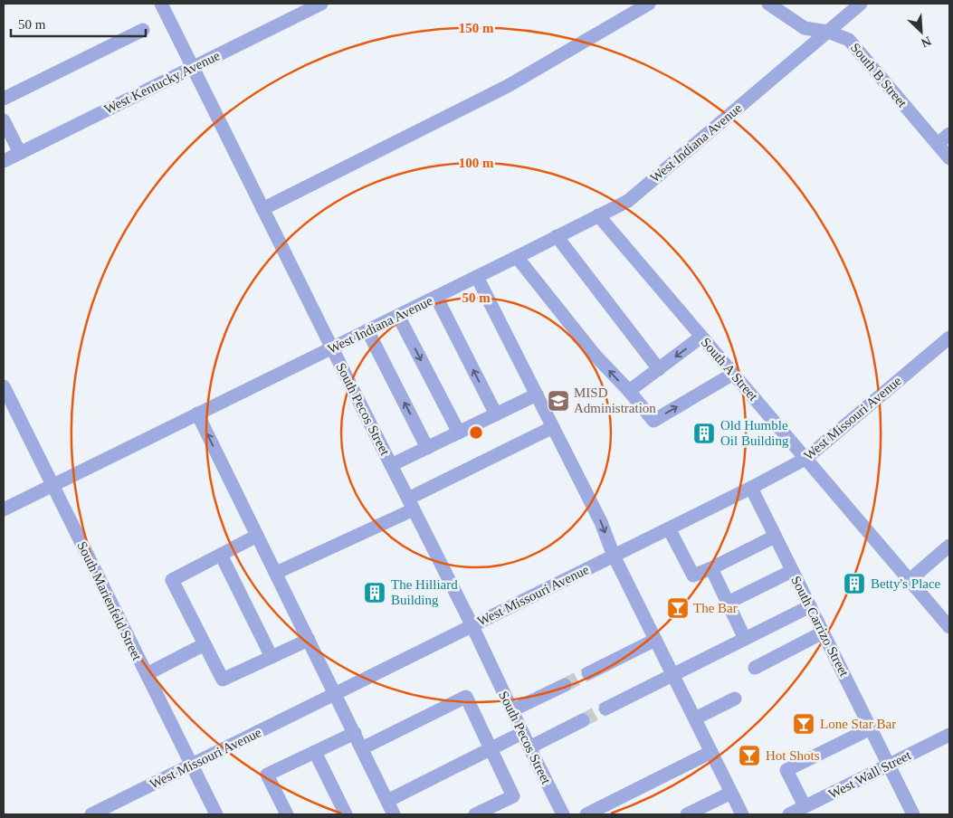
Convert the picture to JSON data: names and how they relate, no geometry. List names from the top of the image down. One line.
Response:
{"streets":{"street":["South B Street","West Kentucky Avenue","West Indiana Avenue","South A Street","South Pecos Street","West Missouri Avenue","South Marienfeld Street","South Carrizo Street","West Wall Street"]},"crossings":[["South B Street","West Indiana Avenue"],["West Kentucky Avenue","South Pecos Street"],["West Indiana Avenue","South A Street"],["West Indiana Avenue","South Pecos Street"],["West Indiana Avenue","South Marienfeld Street"],["South A Street","West Missouri Avenue"],["South Pecos Street","West Missouri Avenue"],["West Missouri Avenue","South Marienfeld Street"],["West Missouri Avenue","South Carrizo Street"],["South Carrizo Street","West Wall Street"]],"places":{"school or university":["MISD Administration"],"building":["Old Humble Oil Building","Betty's Place","The Hilliard Building"],"bar":["The Bar","Lone Star Bar","Hot Shots"]},"scale_bar":"50 m","north":"bottom right","rings":["150 m","100 m","50 m"]}
